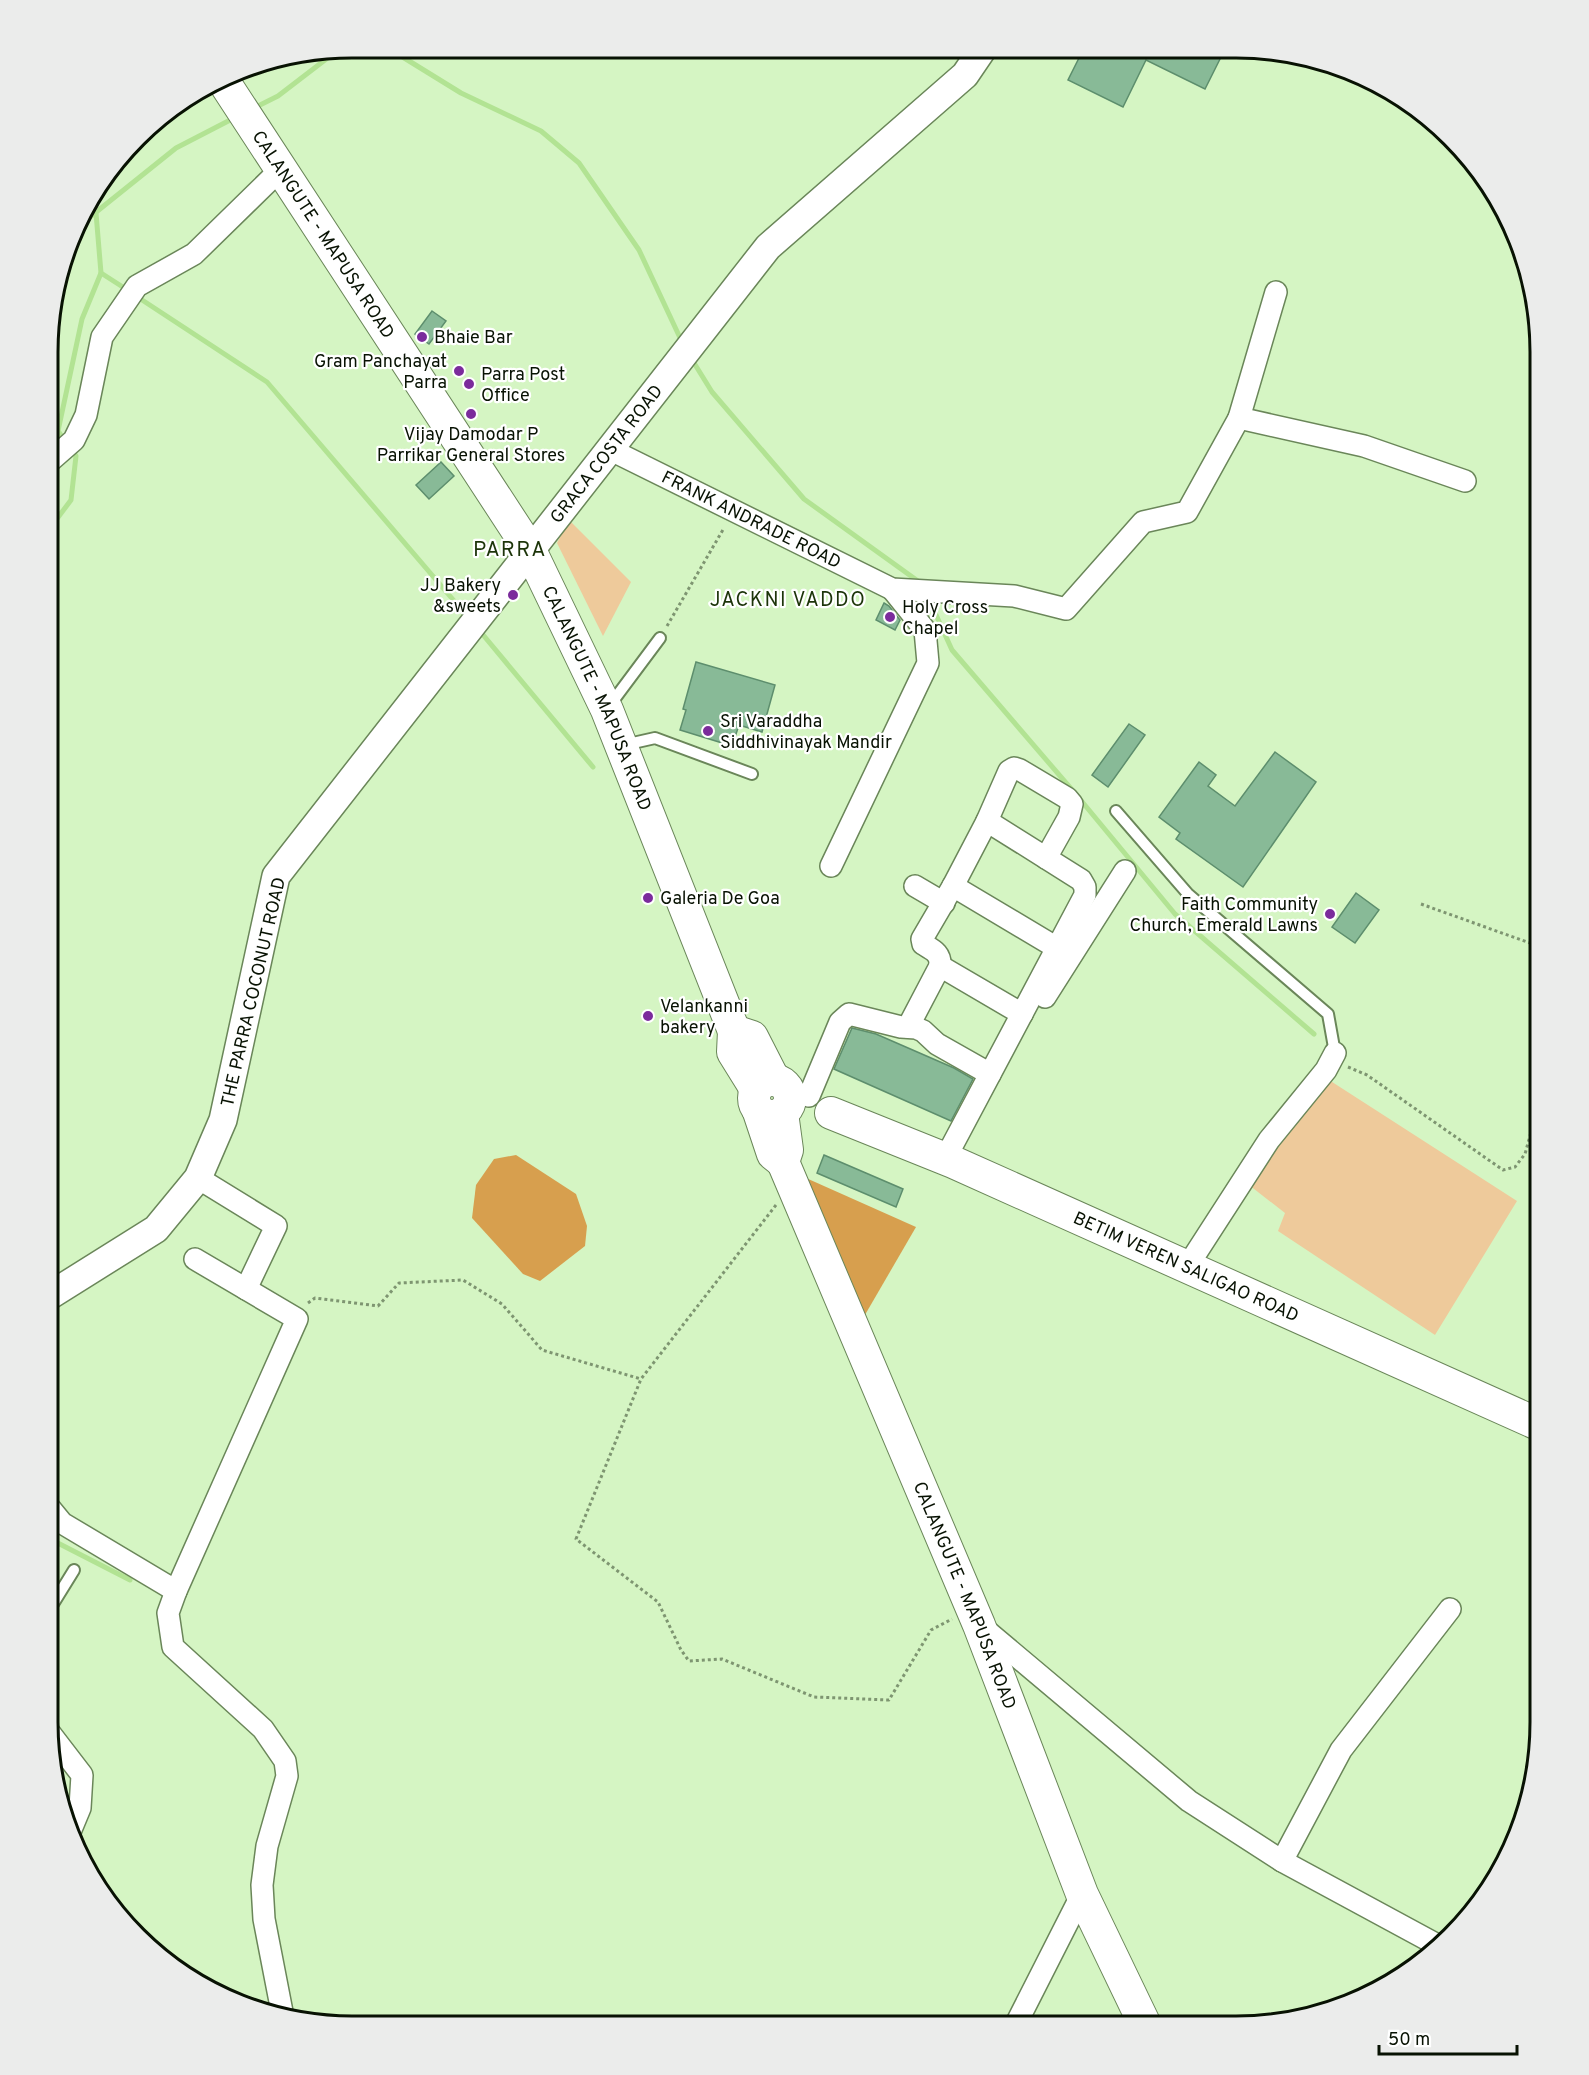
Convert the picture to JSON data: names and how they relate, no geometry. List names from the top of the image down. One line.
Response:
{"streets":{"main road":["CALANGUTE - MAPUSA ROAD","BETIM VEREN SALIGAO ROAD"],"street":["GRACA COSTA ROAD","FRANK ANDRADE ROAD","THE PARRA COCONUT ROAD"]},"crossings":[["CALANGUTE - MAPUSA ROAD","GRACA COSTA ROAD"],["CALANGUTE - MAPUSA ROAD","THE PARRA COCONUT ROAD"],["CALANGUTE - MAPUSA ROAD","BETIM VEREN SALIGAO ROAD"],["GRACA COSTA ROAD","FRANK ANDRADE ROAD"],["GRACA COSTA ROAD","THE PARRA COCONUT ROAD"]],"districts":["PARRA","JACKNI VADDO"],"places":["Bhaie Bar","Gram Panchayat Parra","Parra Post Office","Vijay Damodar P Parrikar General Stores","JJ Bakery &sweets","Holy Cross Chapel","Sri Varaddha Siddhivinayak Mandir","Galeria De Goa","Faith Community Church, Emerald Lawns","Velankanni bakery"],"scale_bar":"50 m"}
